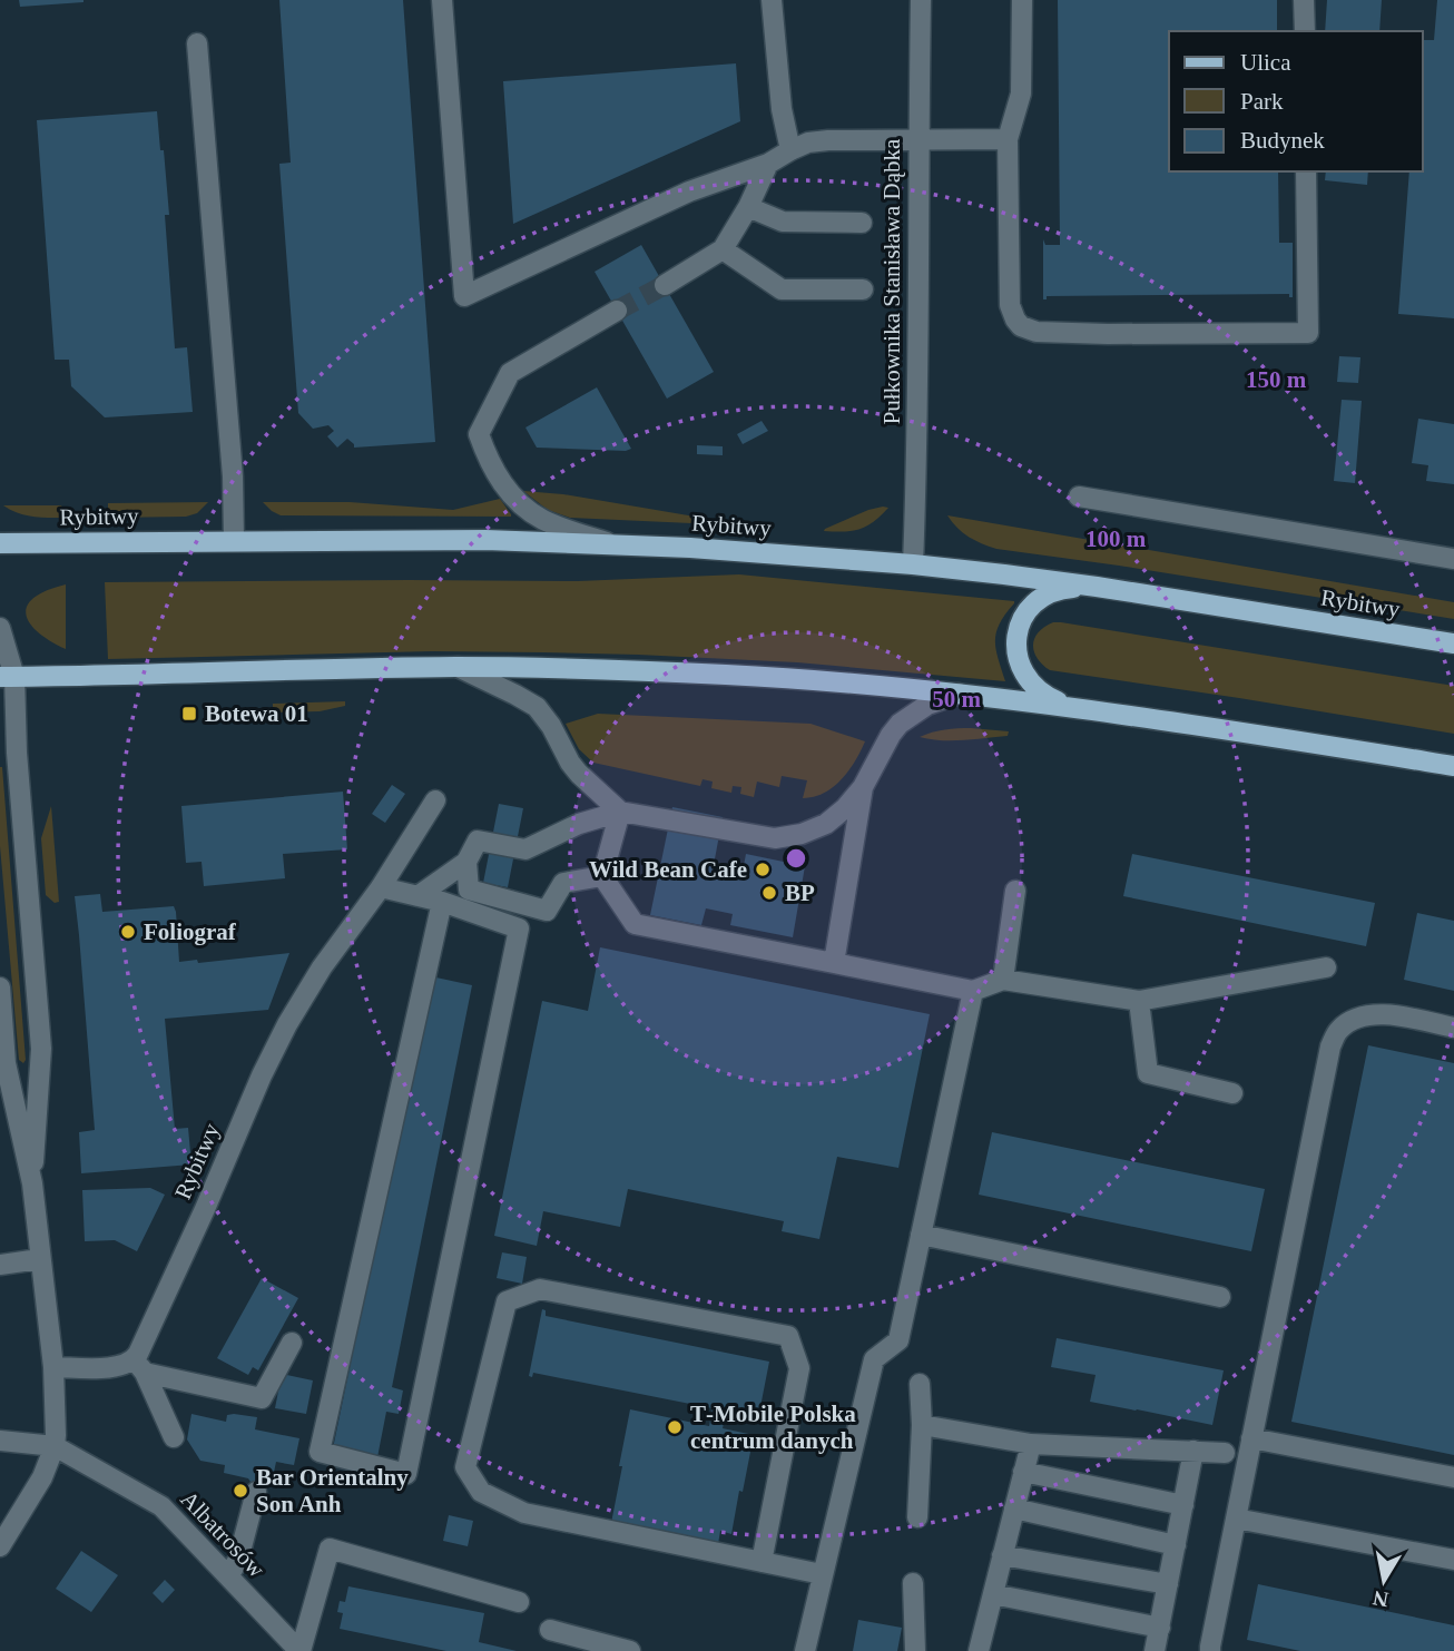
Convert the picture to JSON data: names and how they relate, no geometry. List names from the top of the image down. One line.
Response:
{"streets":{"main road":["Rybitwy"],"street":["Pułkownika Stanisława Dąbka","Albatrosów"]},"crossings":[["Pułkownika Stanisława Dąbka","Rybitwy"]],"places":{"transit":["Botewa 01"],"other":["Wild Bean Cafe","BP","Foliograf","T‑Mobile Polska centrum danych","Bar Orientalny Son Anh"]},"legend":["Ulica","Park","Budynek"],"north":"bottom","rings":["150 m","100 m","50 m"]}
